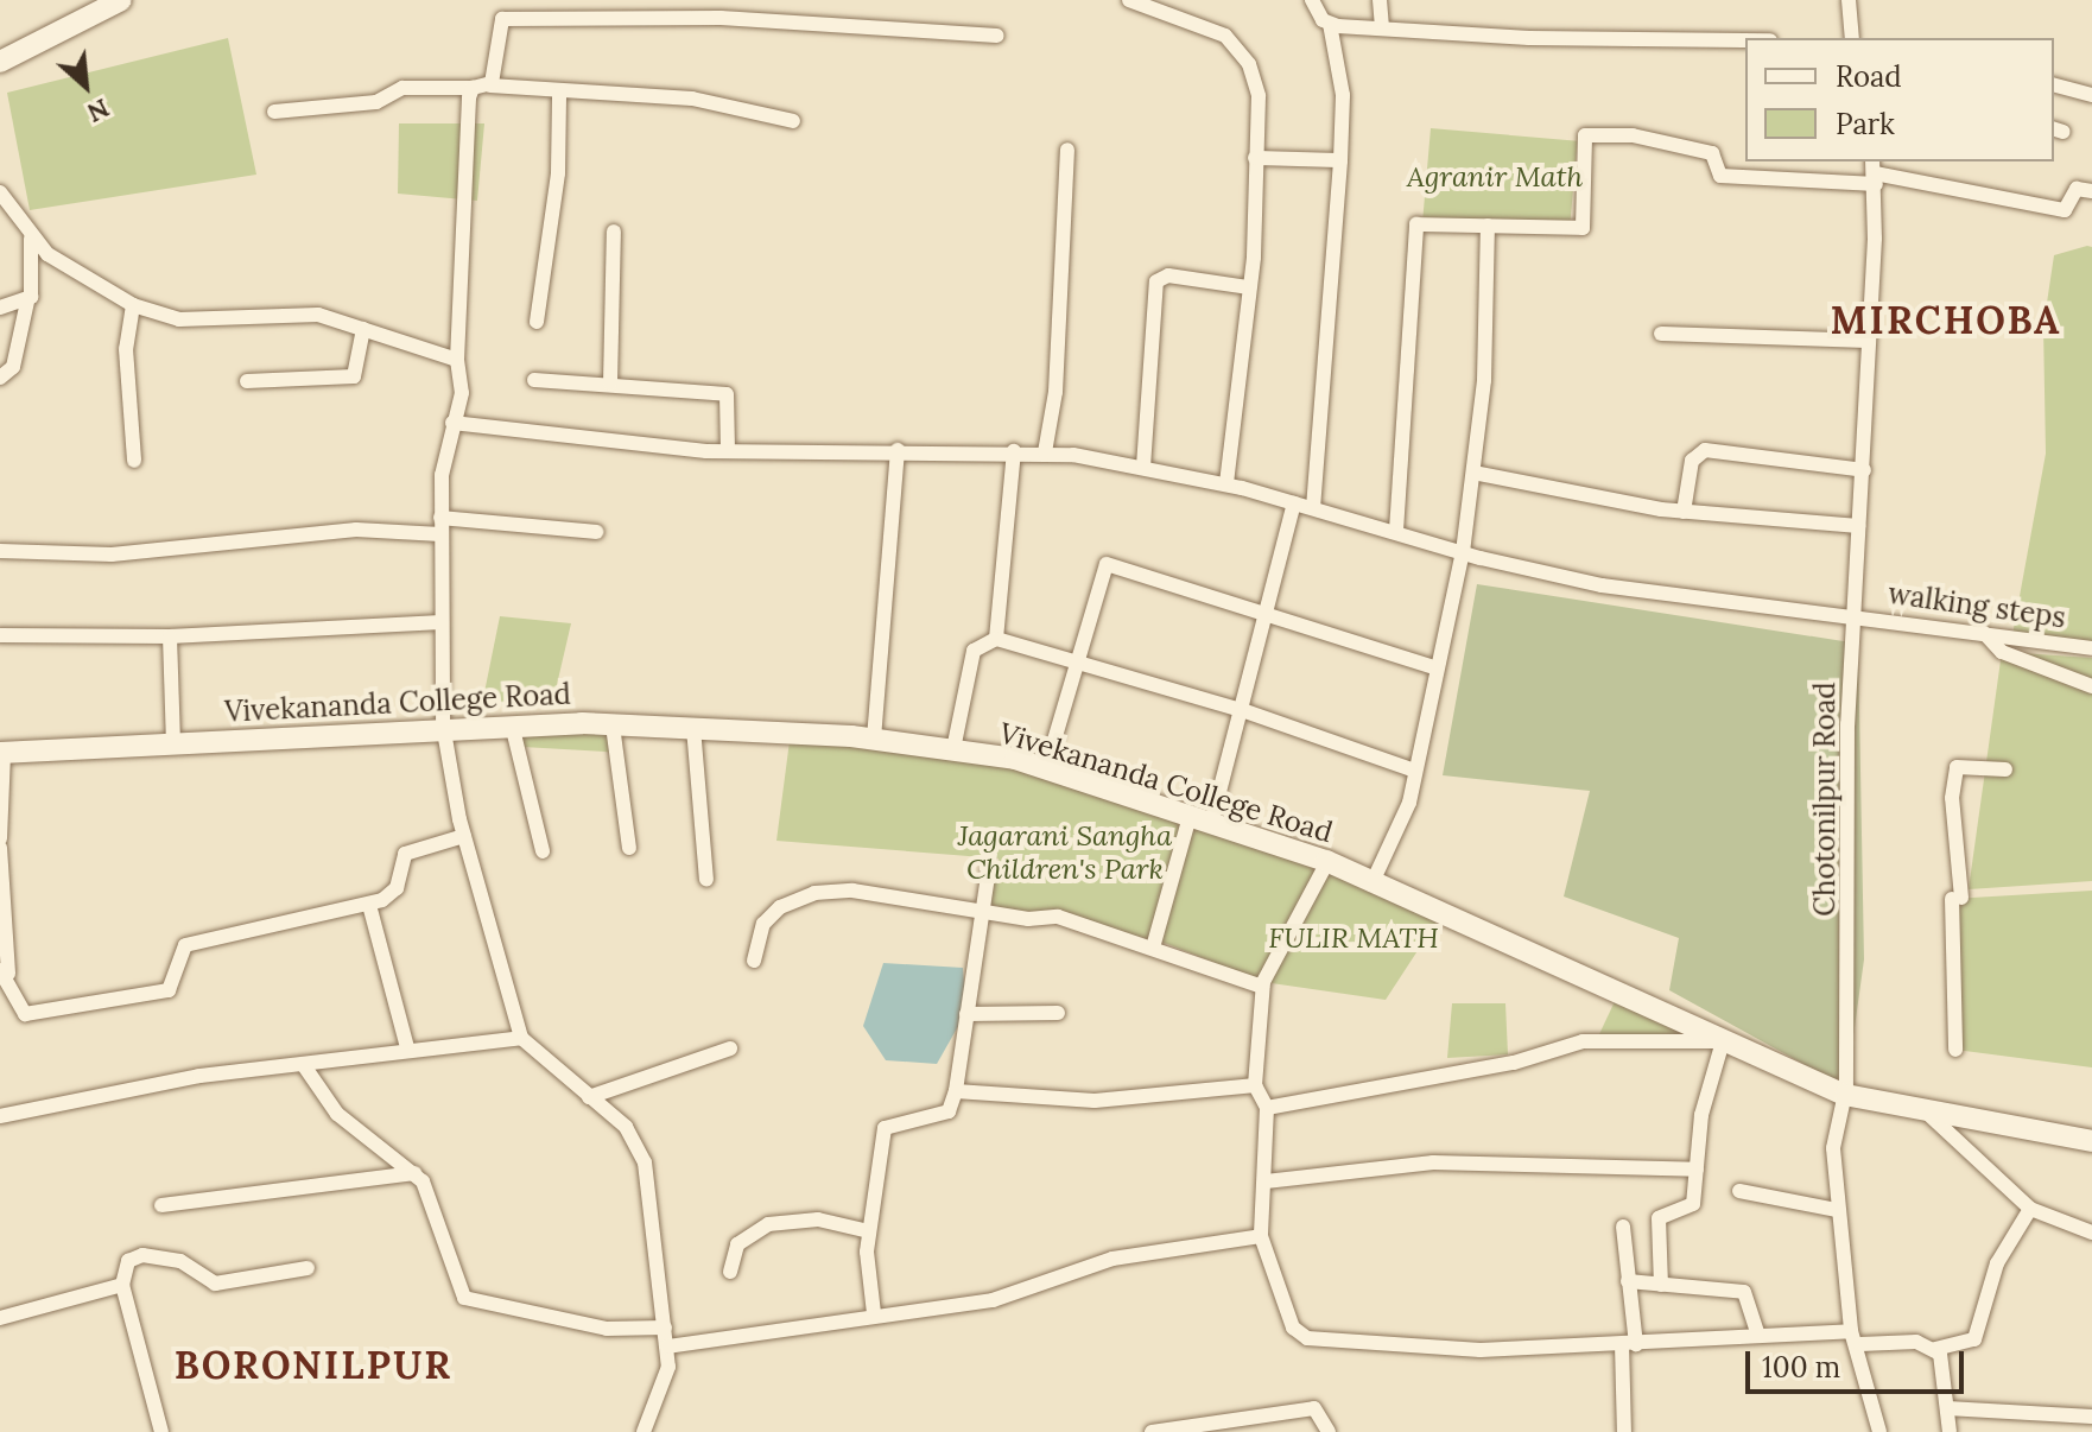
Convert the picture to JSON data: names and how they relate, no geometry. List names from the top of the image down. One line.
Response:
{"streets":{"street":["walking steps","Vivekananda College Road","Chotonilpur Road"]},"crossings":[["walking steps","Chotonilpur Road"],["Vivekananda College Road","Chotonilpur Road"]],"districts":["MIRCHOBA","BORONILPUR"],"parks":["Agranir Math","Jagarani Sangha Children's Park","FULIR MATH"],"legend":["Road","Park"],"scale_bar":"100 m","north":"bottom right"}
